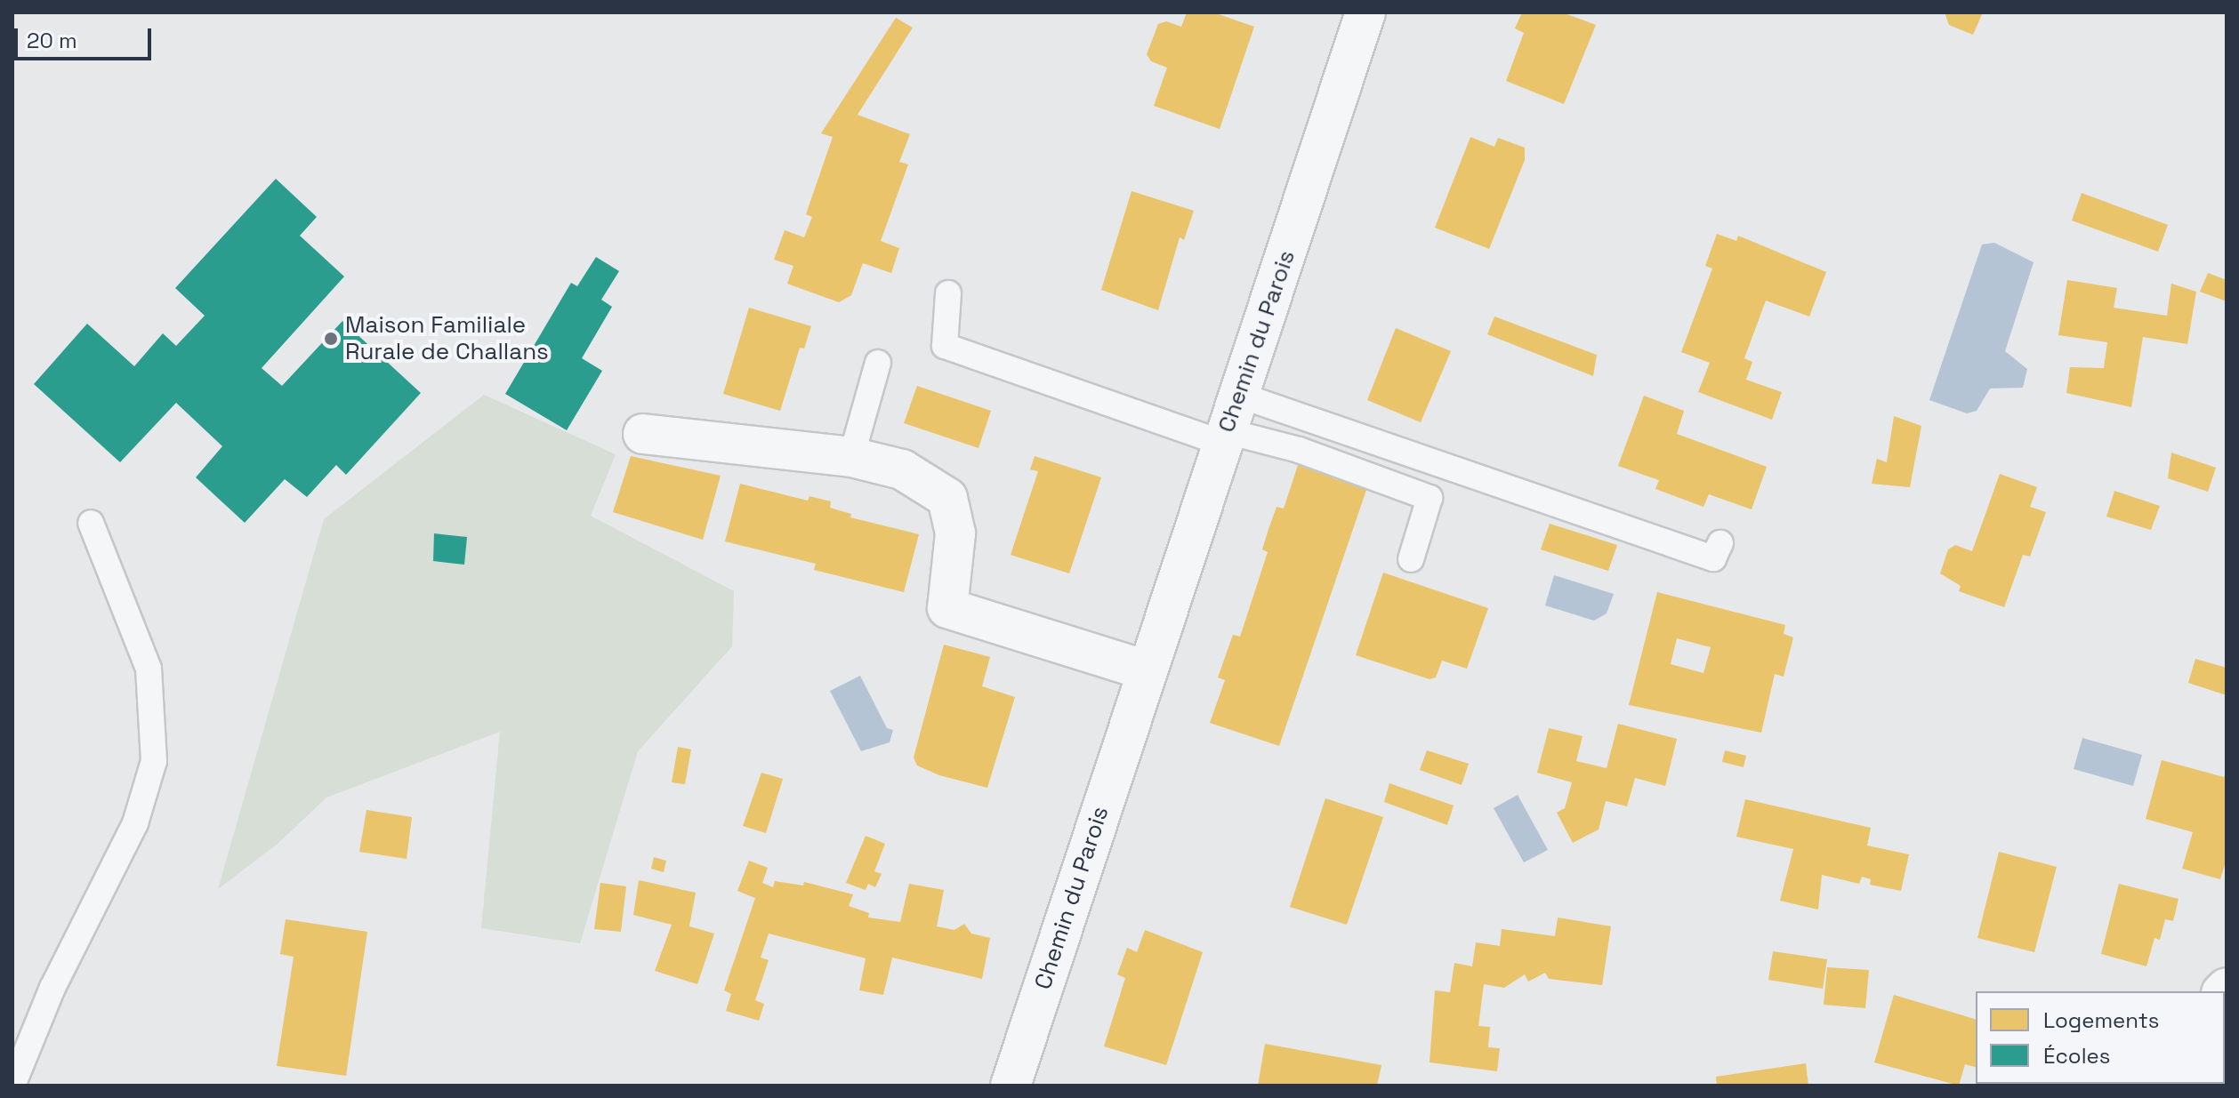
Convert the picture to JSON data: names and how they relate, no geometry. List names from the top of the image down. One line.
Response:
{"streets":{"street":["Chemin du Parois"]},"places":["Maison Familiale Rurale de Challans"],"legend":["Logements","Écoles"],"scale_bar":"20 m"}
